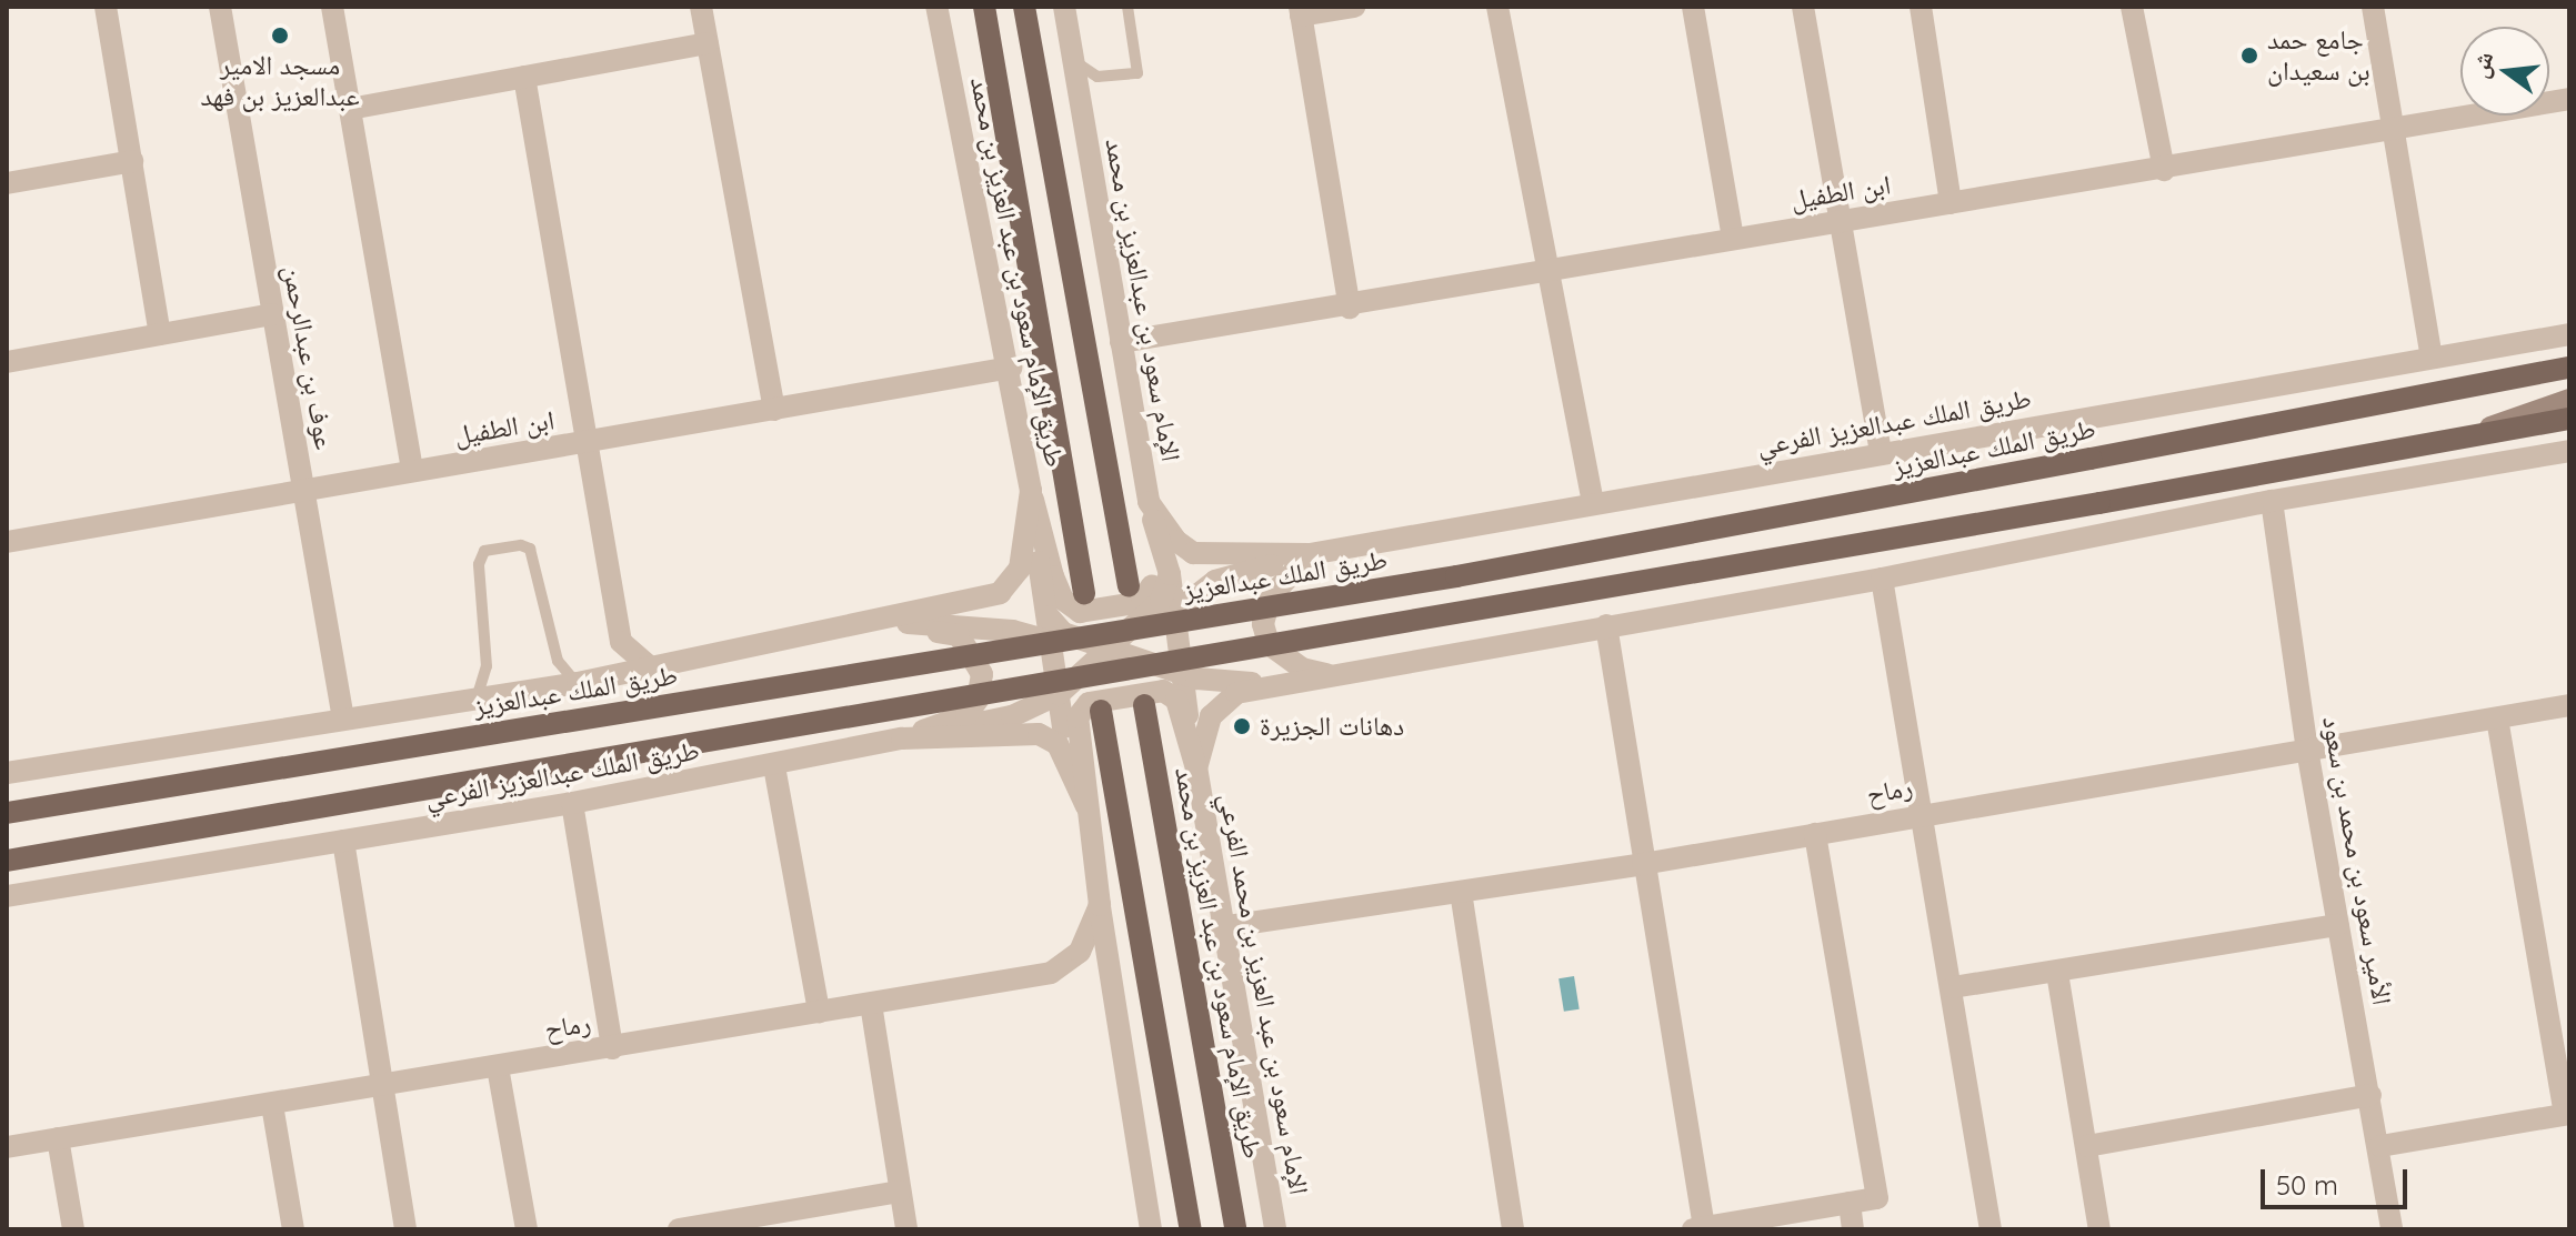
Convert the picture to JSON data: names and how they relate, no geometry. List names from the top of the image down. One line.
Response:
{"streets":{"main road":["طريق الإمام سعود بن عبد العزيز بن محمد","طريق الملك عبدالعزيز"],"street":["ابن الطفيل","الإمام سعود بن عبدالعزيز بن محمد","عوف بن عبدالرحمن","طريق الملك عبدالعزيز الفرعي","رماح","الأمير سعود بن محمد بن سعود","الإمام سعود بن عبد العزيز بن محمد الفرعي"]},"crossings":[["ابن الطفيل","طريق الإمام سعود بن عبد العزيز بن محمد"],["ابن الطفيل","الإمام سعود بن عبدالعزيز بن محمد"],["ابن الطفيل","عوف بن عبدالرحمن"],["الإمام سعود بن عبدالعزيز بن محمد","طريق الملك عبدالعزيز الفرعي"],["رماح","الأمير سعود بن محمد بن سعود"],["رماح","الإمام سعود بن عبد العزيز بن محمد الفرعي"]],"places":["مسجد الامير عبدالعزيز بن فهد","جامع حمد بن سعيدان","دهانات الجزيرة"],"scale_bar":"50 m","north":"left"}
